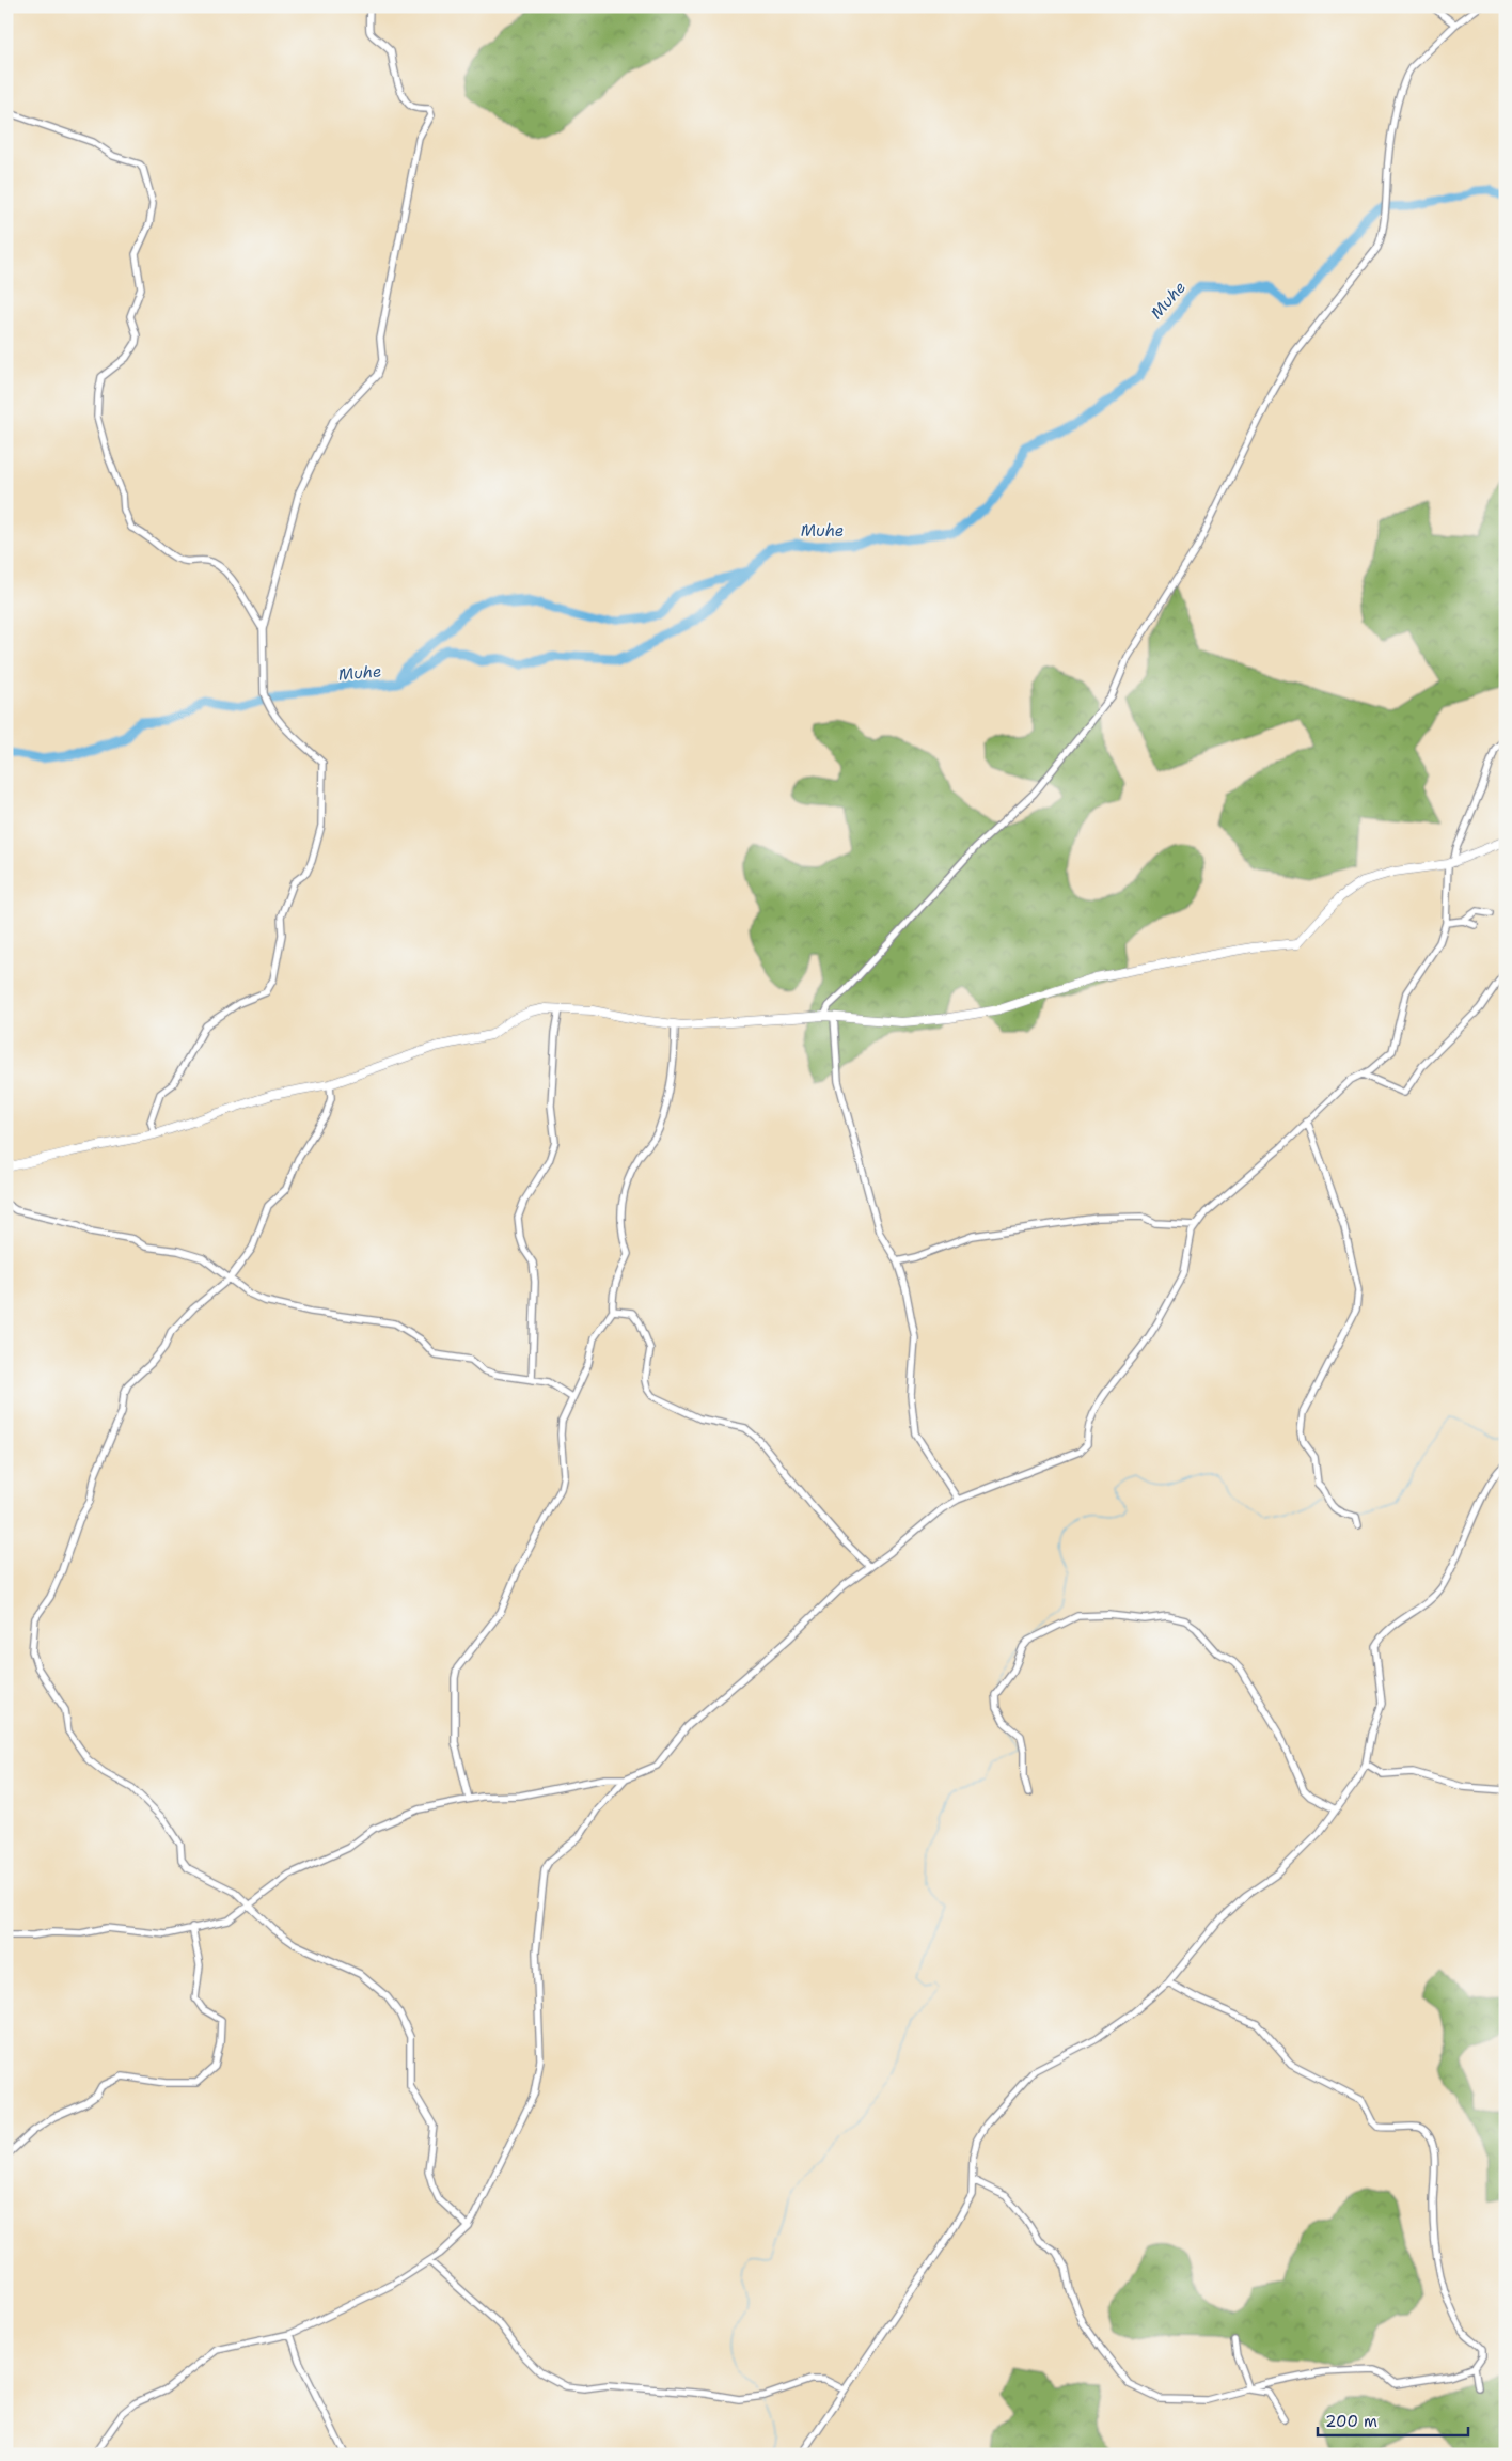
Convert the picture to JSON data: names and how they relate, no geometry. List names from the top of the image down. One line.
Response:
{"water":["Muhe"],"scale_bar":"200 m"}
